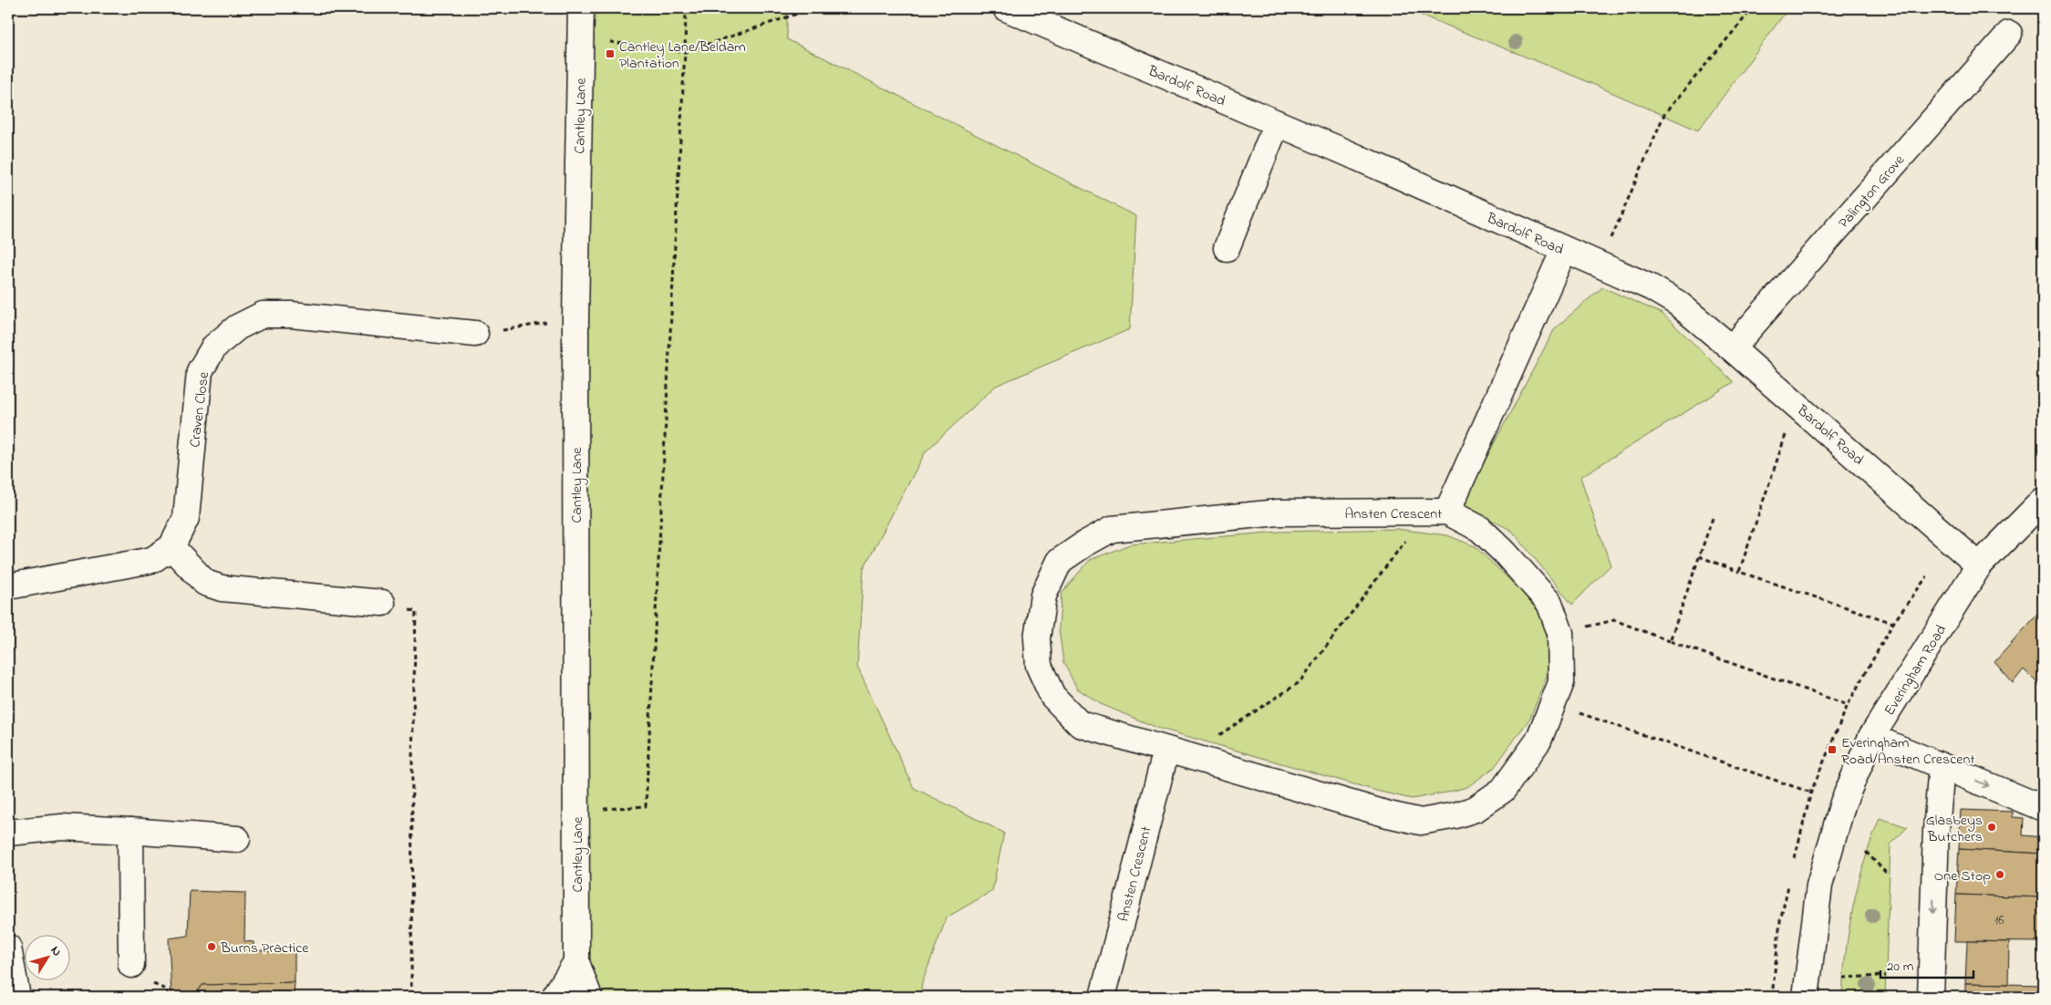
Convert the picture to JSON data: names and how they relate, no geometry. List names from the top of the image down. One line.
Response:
{"streets":{"street":["Bardolf Road","Cantley Lane","Palington Grove","Craven Close","Ansten Crescent","Everingham Road"]},"crossings":[["Bardolf Road","Palington Grove"],["Bardolf Road","Everingham Road"]],"places":{"transit":["Cantley Lane/Beldam Plantation","Everingham Road/Ansten Crescent"],"other":["Glasbeys Butchers","One Stop","Burns Practice"]},"house_numbers":["16"],"scale_bar":"20 m","north":"top right"}
